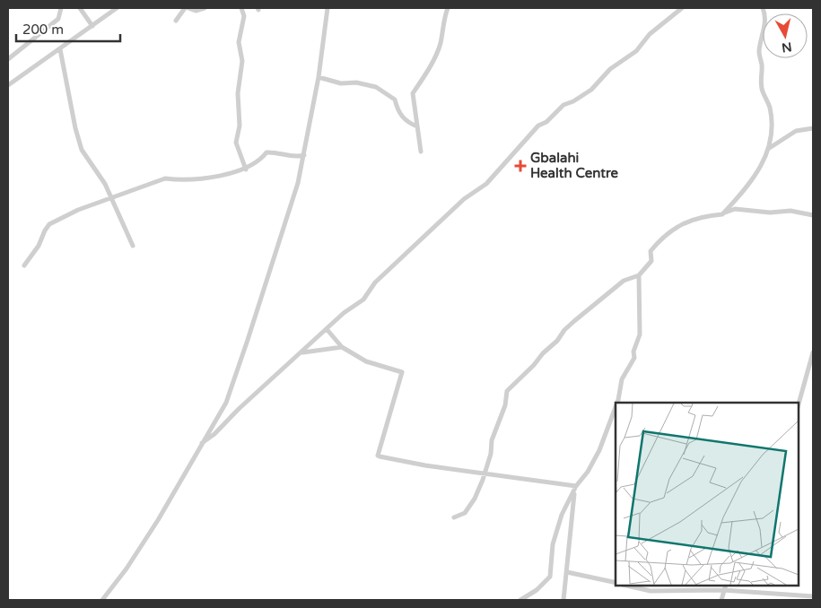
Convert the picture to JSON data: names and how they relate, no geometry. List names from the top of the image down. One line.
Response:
{"places":{"health":["Gbalahi Health Centre"]},"scale_bar":"200 m","north":"bottom"}
